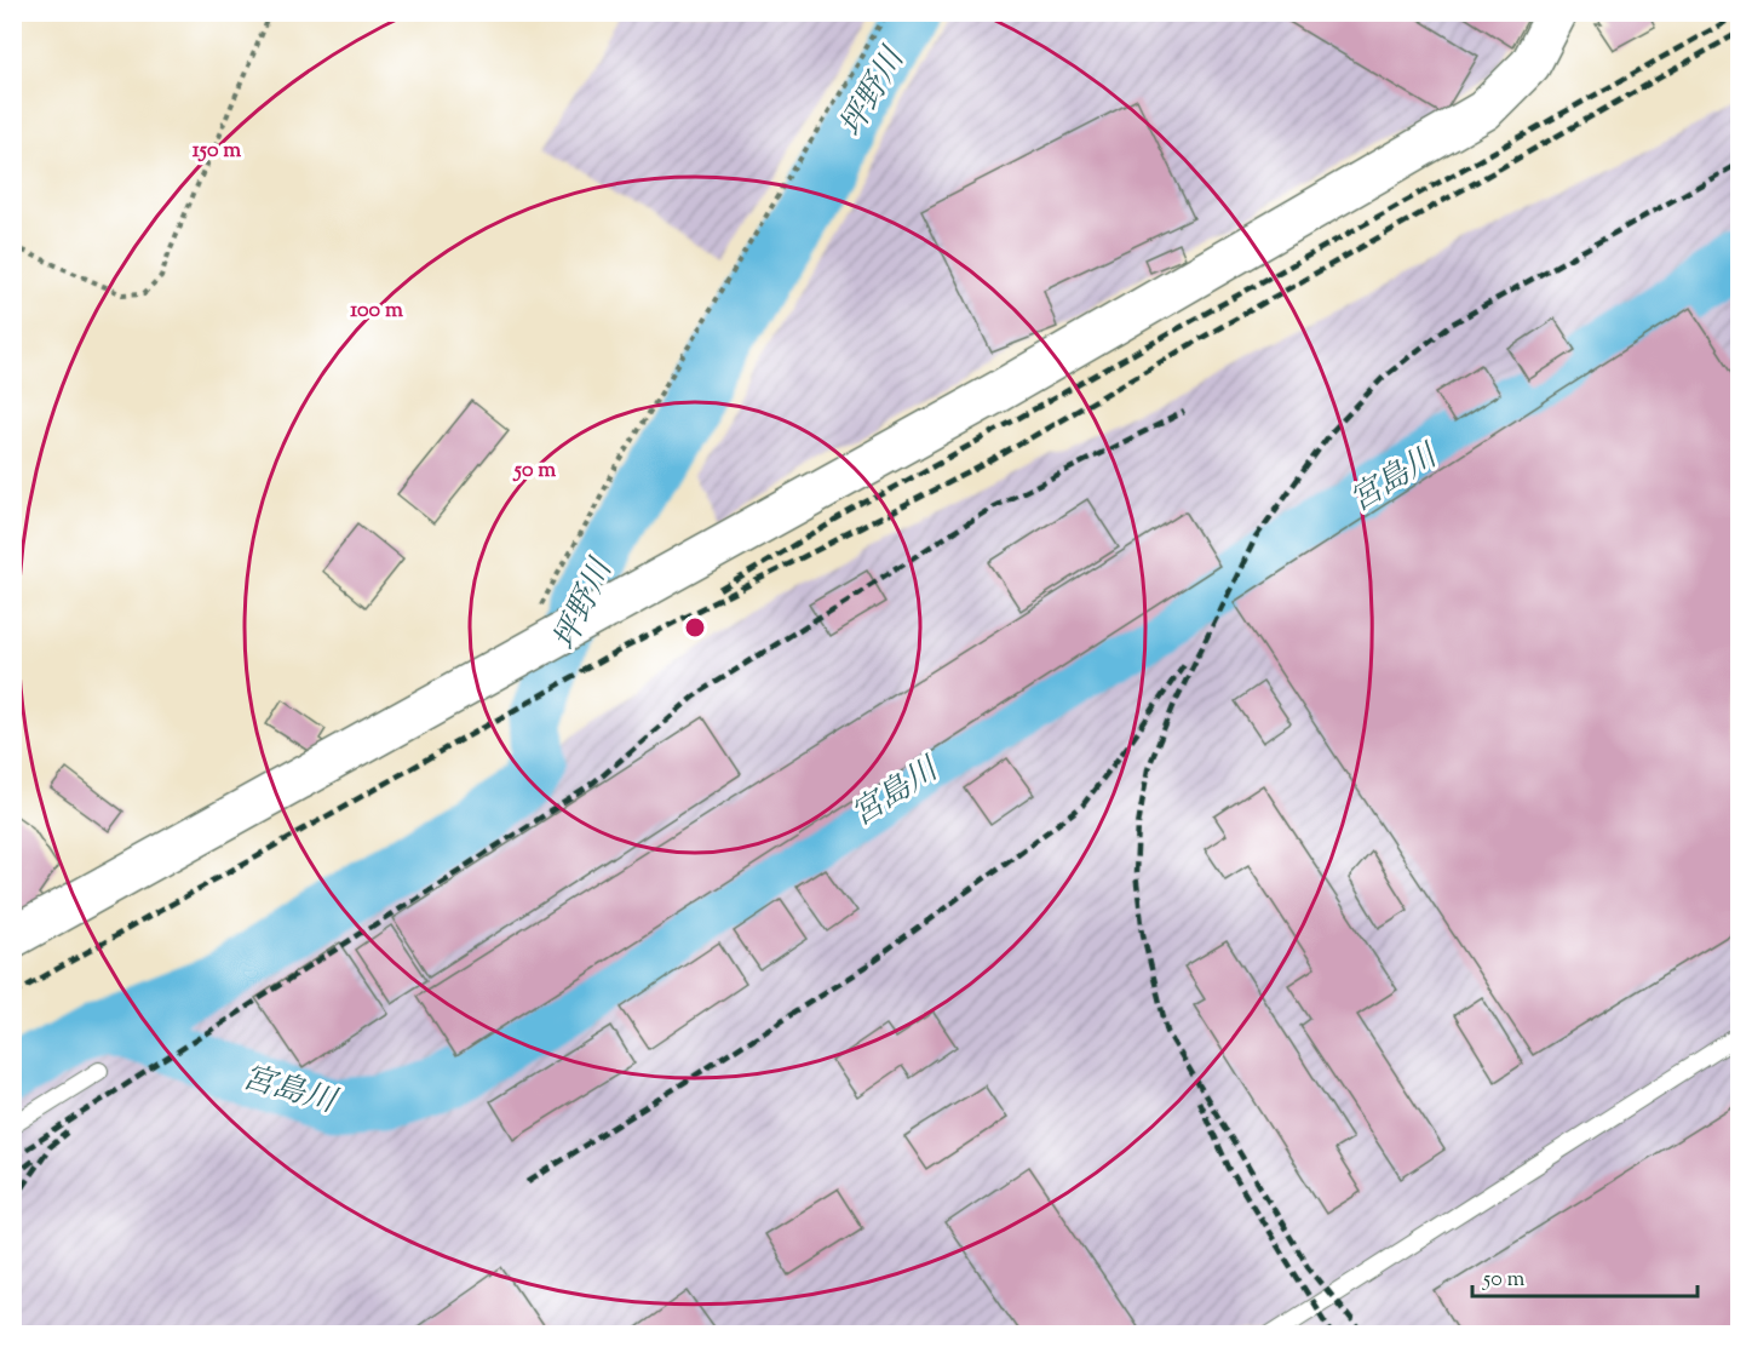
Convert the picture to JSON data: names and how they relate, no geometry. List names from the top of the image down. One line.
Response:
{"water":["坪野川","宮島川"],"scale_bar":"50 m","rings":["150 m","100 m","50 m"]}
